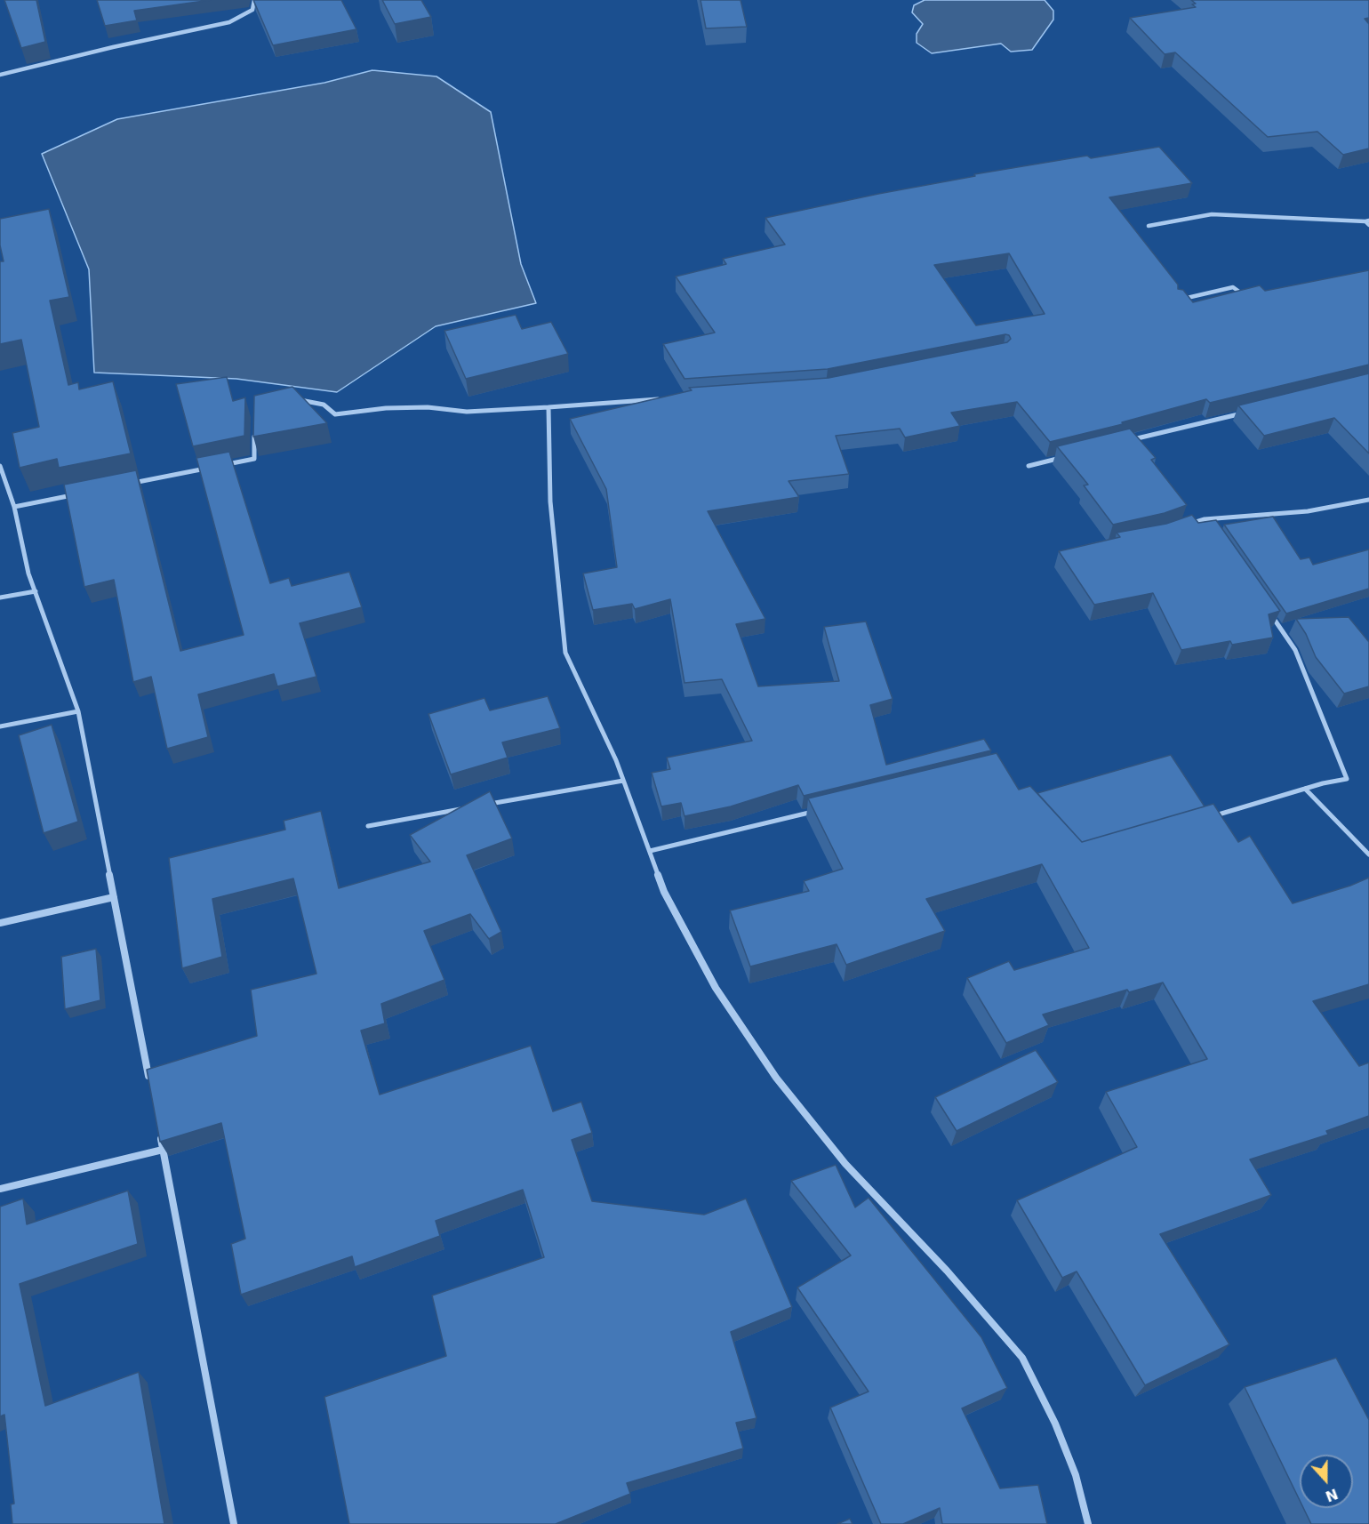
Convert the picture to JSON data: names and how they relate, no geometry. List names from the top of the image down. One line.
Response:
{"north":"bottom"}
